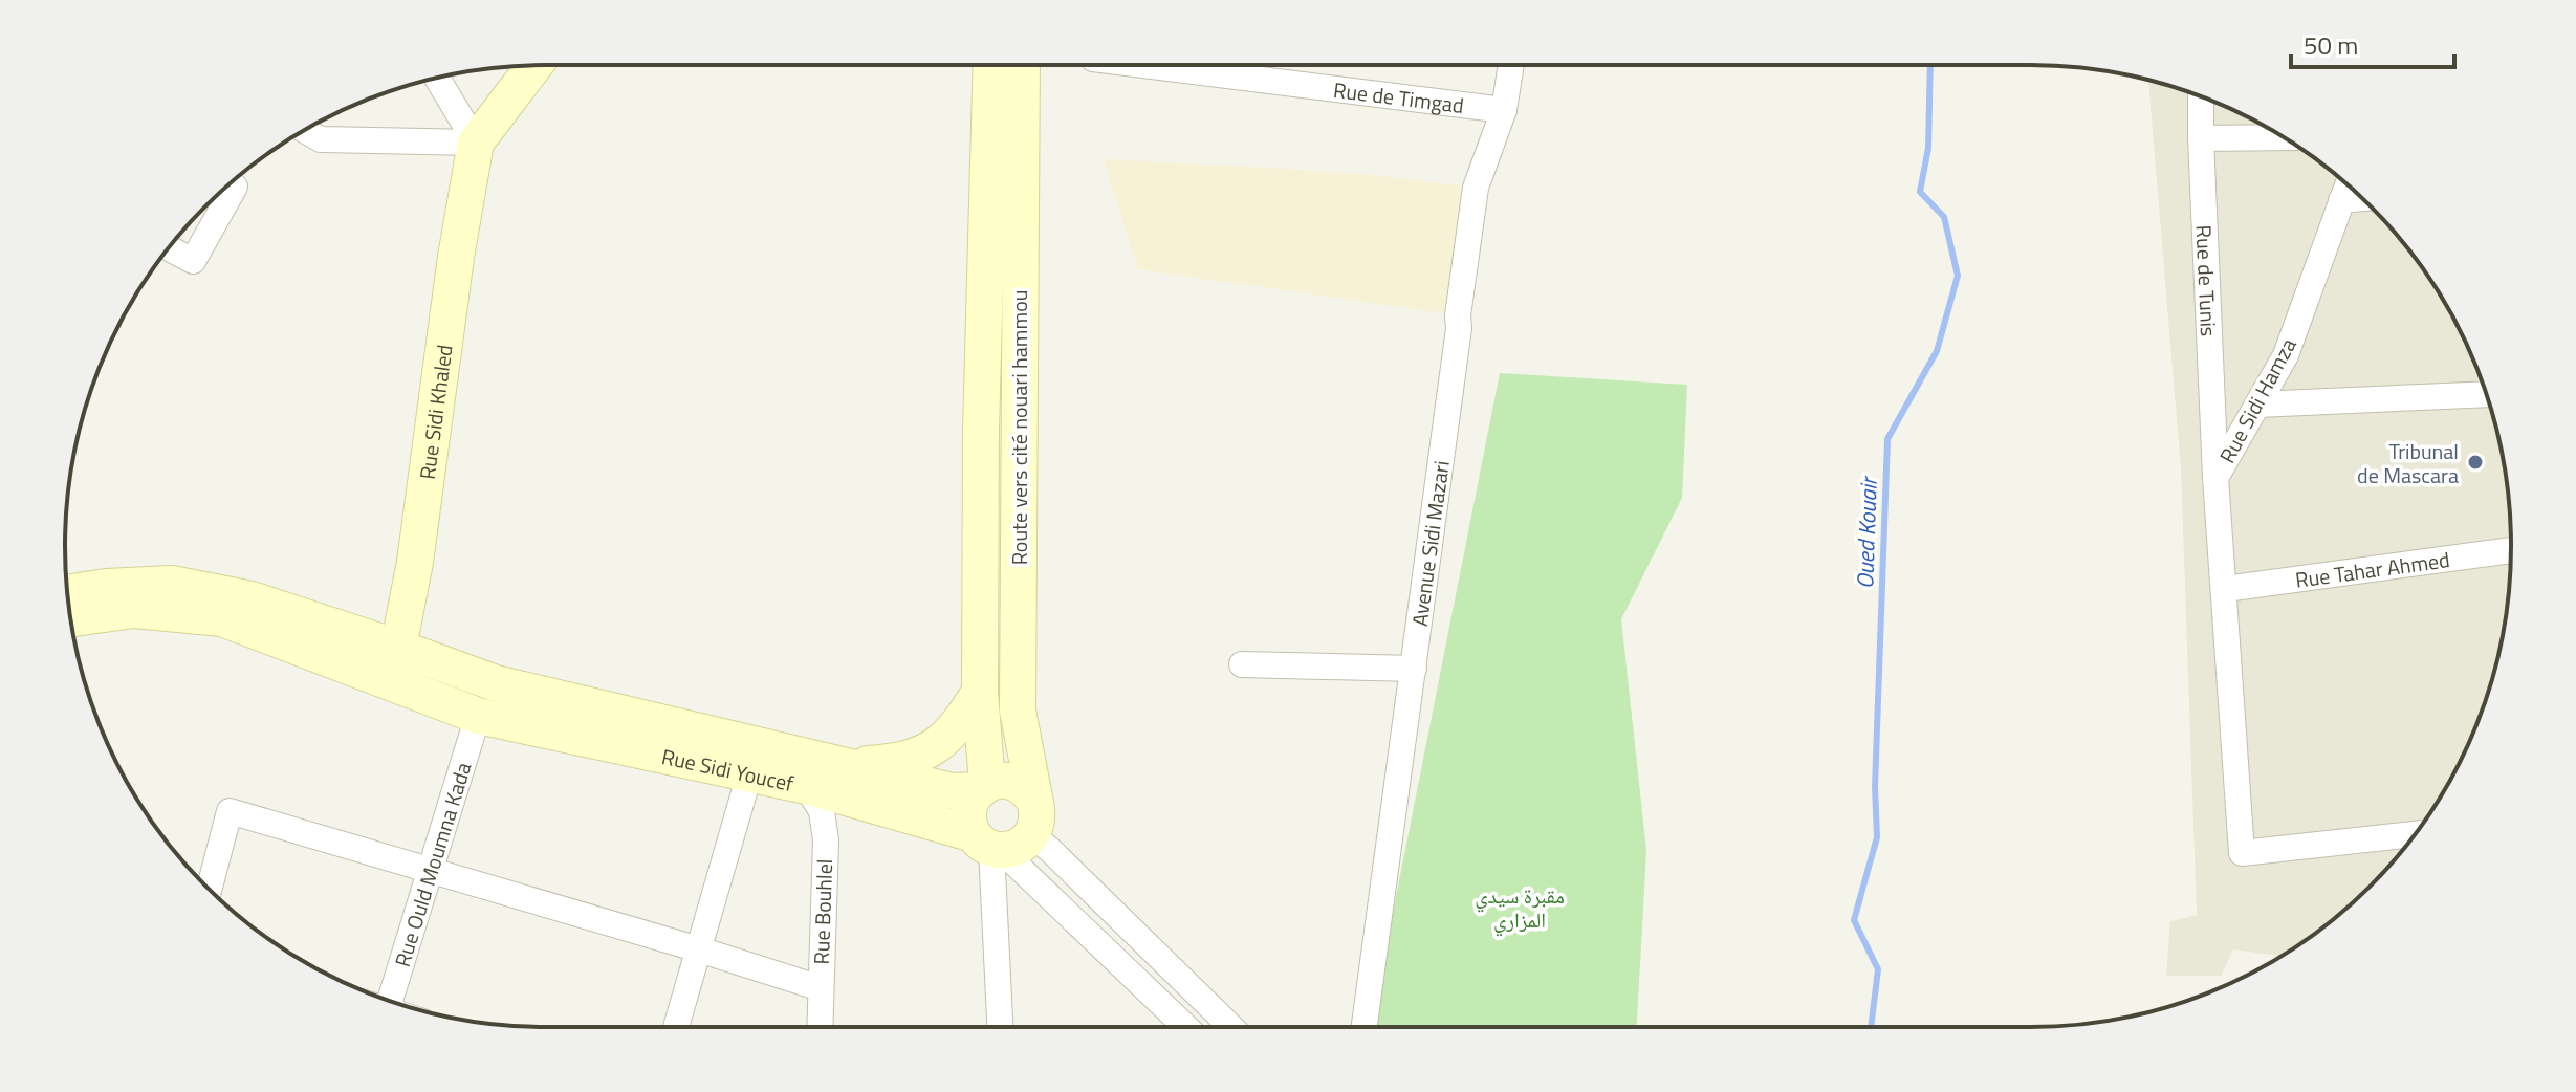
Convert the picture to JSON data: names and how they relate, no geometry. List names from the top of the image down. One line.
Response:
{"streets":{"main road":["Rue Sidi Khaled","Route vers cité nouari hammou","Rue Sidi Youcef"],"street":["Rue de Timgad","Rue de Tunis","Rue Sidi Hamza","Avenue Sidi Mazari","Rue Tahar Ahmed","Rue Ould Moumna Kada","Rue Bouhlel"]},"crossings":[["Rue de Timgad","Avenue Sidi Mazari"],["Rue de Tunis","Rue Sidi Hamza"],["Rue Sidi Hamza","Rue Tahar Ahmed"],["Rue Sidi Khaled","Rue Sidi Youcef"],["Route vers cité nouari hammou","Rue Sidi Youcef"],["Rue Sidi Youcef","Rue Ould Moumna Kada"],["Rue Sidi Youcef","Rue Bouhlel"]],"water":["Oued Kouair"],"parks":["مقبرة سيدي المزاري"],"places":["Tribunal de Mascara"],"scale_bar":"50 m"}
